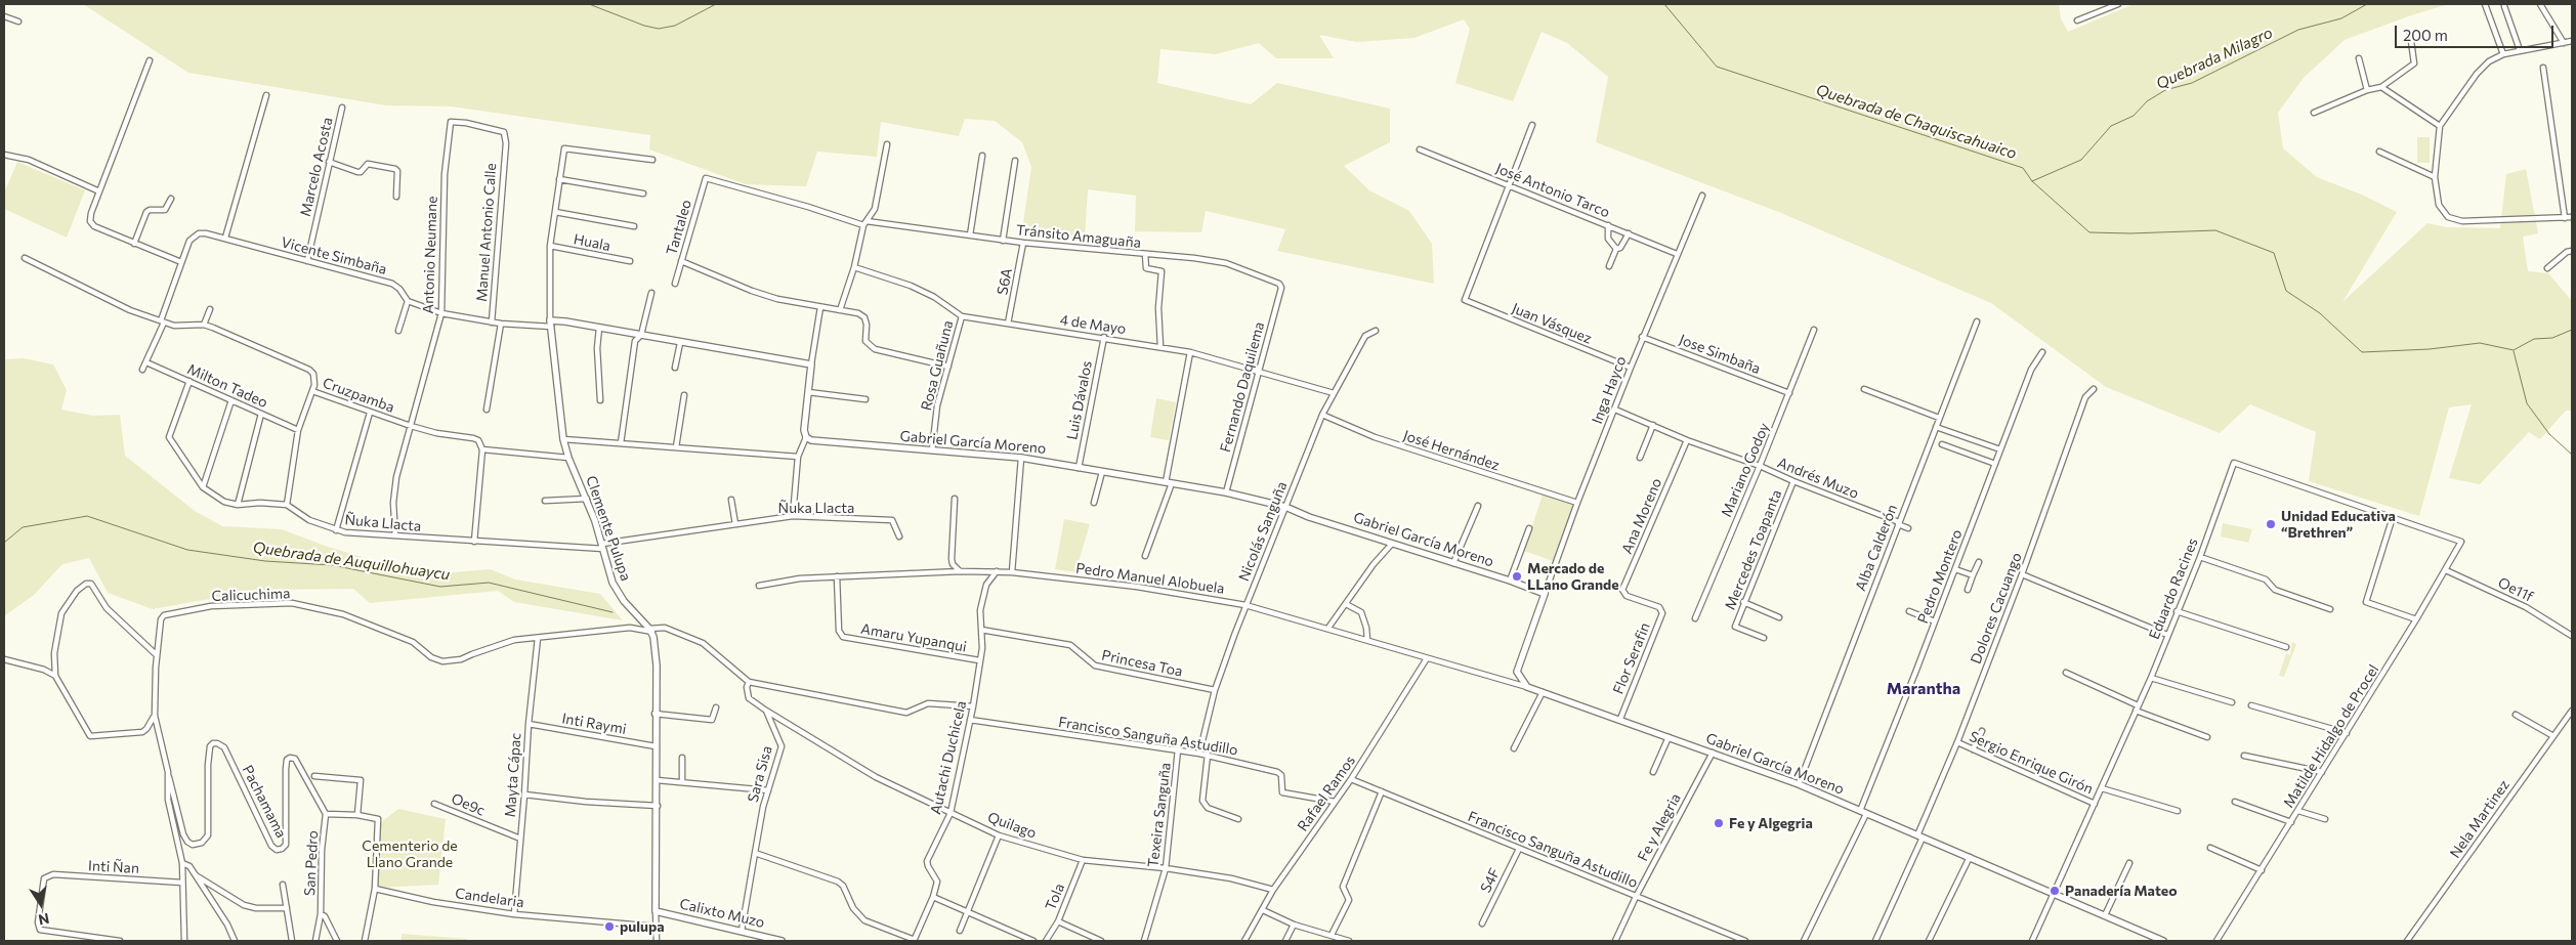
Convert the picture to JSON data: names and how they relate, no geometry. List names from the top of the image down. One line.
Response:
{"streets":{"street":["Marcelo Acosta","José Antonio Tarco","Tantaleo","Manuel Antonio Calle","Tránsito Amaguaña","Huala","Antonio Neumane","Vicente Simbaña","S6A","Juan Vásquez","4 de Mayo","Jose Simbaña","Rosa Guañuna","Milton Tadeo","Fernando Daquilema","Inga Hayco","Cruzpamba","Luis Dávalos","Gabriel García Moreno","José Hernández","Mariano Godoy","Andrés Muzo","Ñuka Llacta","Ana Moreno","Clemente Pulupa","Nicolás Sanguña","Alba Calderón","Mercedes Toapanta","Pedro Montero","Pedro Manuel Alobuela","Eduardo Racines","Oe11f","Calicuchima","Dolores Cacuango","Amaru Yupanqui","Flor Serafin","Princesa Toa","Inti Raymi","Francisco Sanguña Astudillo","Matilde Hidalgo de Procel","Autachi Duchicela","Sergio Enrique Girón","Sara Sisa","Mayta Cápac","Rafael Ramos","Pachamama","Oe9c","Texeira Sanguña","Nela Martinez","Quilago","Fe y Alegria","San Pedro","Inti Ñan","S4F","Tola","Candelaria","Calixto Muzo"]},"crossings":[["Marcelo Acosta","Vicente Simbaña"],["José Antonio Tarco","Juan Vásquez"],["José Antonio Tarco","Inga Hayco"],["Tantaleo","Tránsito Amaguaña"],["Manuel Antonio Calle","Antonio Neumane"],["Manuel Antonio Calle","Vicente Simbaña"],["Tránsito Amaguaña","S6A"],["Tránsito Amaguaña","Fernando Daquilema"],["Huala","Clemente Pulupa"],["Antonio Neumane","Vicente Simbaña"],["Antonio Neumane","Cruzpamba"],["Antonio Neumane","Ñuka Llacta"],["Vicente Simbaña","Milton Tadeo"],["Vicente Simbaña","Cruzpamba"],["Vicente Simbaña","Clemente Pulupa"],["S6A","4 de Mayo"],["Juan Vásquez","Inga Hayco"],["4 de Mayo","Rosa Guañuna"],["4 de Mayo","Fernando Daquilema"],["4 de Mayo","Luis Dávalos"],["4 de Mayo","Nicolás Sanguña"],["Jose Simbaña","Inga Hayco"],["Jose Simbaña","Mariano Godoy"],["Rosa Guañuna","Gabriel García Moreno"],["Milton Tadeo","Ñuka Llacta"],["Fernando Daquilema","Gabriel García Moreno"],["Inga Hayco","Gabriel García Moreno"],["Inga Hayco","José Hernández"],["Inga Hayco","Andrés Muzo"],["Cruzpamba","Clemente Pulupa"],["Luis Dávalos","Gabriel García Moreno"],["Gabriel García Moreno","Nicolás Sanguña"],["Gabriel García Moreno","Alba Calderón"],["Gabriel García Moreno","Pedro Montero"],["Gabriel García Moreno","Pedro Manuel Alobuela"],["Gabriel García Moreno","Eduardo Racines"],["Gabriel García Moreno","Dolores Cacuango"],["Gabriel García Moreno","Flor Serafin"],["Gabriel García Moreno","Fe y Alegria"],["José Hernández","Nicolás Sanguña"],["Mariano Godoy","Andrés Muzo"],["Andrés Muzo","Ana Moreno"],["Andrés Muzo","Alba Calderón"],["Andrés Muzo","Mercedes Toapanta"],["Ñuka Llacta","Clemente Pulupa"],["Ana Moreno","Flor Serafin"],["Clemente Pulupa","Calicuchima"],["Nicolás Sanguña","Pedro Manuel Alobuela"],["Nicolás Sanguña","Princesa Toa"],["Nicolás Sanguña","Francisco Sanguña Astudillo"],["Pedro Manuel Alobuela","Amaru Yupanqui"],["Pedro Manuel Alobuela","Autachi Duchicela"],["Pedro Manuel Alobuela","Rafael Ramos"],["Eduardo Racines","Matilde Hidalgo de Procel"],["Eduardo Racines","Sergio Enrique Girón"],["Oe11f","Matilde Hidalgo de Procel"],["Calicuchima","Sara Sisa"],["Calicuchima","Mayta Cápac"],["Calicuchima","Pachamama"],["Calicuchima","Inti Ñan"],["Dolores Cacuango","Sergio Enrique Girón"],["Amaru Yupanqui","Autachi Duchicela"],["Princesa Toa","Autachi Duchicela"],["Inti Raymi","Mayta Cápac"],["Francisco Sanguña Astudillo","Autachi Duchicela"],["Francisco Sanguña Astudillo","Rafael Ramos"],["Francisco Sanguña Astudillo","Texeira Sanguña"],["Francisco Sanguña Astudillo","Fe y Alegria"],["Francisco Sanguña Astudillo","S4F"],["Autachi Duchicela","Quilago"],["Sara Sisa","Quilago"],["Sara Sisa","Calixto Muzo"],["Mayta Cápac","Oe9c"],["Mayta Cápac","Candelaria"],["Rafael Ramos","Quilago"],["Pachamama","San Pedro"],["Texeira Sanguña","Quilago"],["Quilago","Tola"]],"districts":["Marantha"],"water":["Quebrada Milagro","Quebrada de Chaquiscahuaico","Quebrada de Auquillohuaycu"],"parks":["Cementerio de Llano Grande"],"places":["Unidad Educativa “Brethren”","Mercado de LLano Grande","Fe y Algegria","Panadería Mateo","pulupa"],"scale_bar":"200 m","north":"bottom"}
